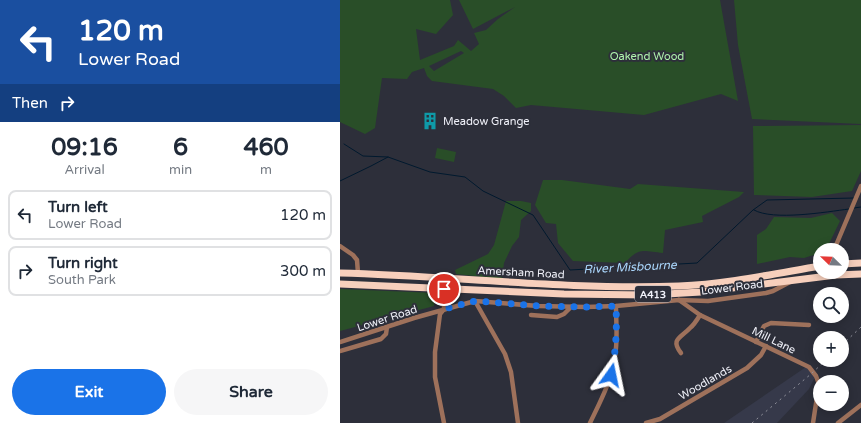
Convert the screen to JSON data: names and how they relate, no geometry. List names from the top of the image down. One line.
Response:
{"streets":{"highway":["Amersham Road","A413"],"street":["Lower Road","Mill Lane","Woodlands"]},"crossings":[["Lower Road","A413"],["Lower Road","Mill Lane"],["Mill Lane","Woodlands"]],"water":["River Misbourne"],"parks":["Oakend Wood"],"places":{"building":["Meadow Grange"]},"north":"top left","page":{"turn":["120 m","Lower Road"],"then":"Then","eta":["09:16","Arrival","6","min","460","m"],"list":[{"name":"Turn left","note":"Lower Road","value":"120 m"},{"name":"Turn right","note":"South Park","value":"300 m"}],"map_buttons":["+","−"],"buttons":["Exit","Share"]}}
